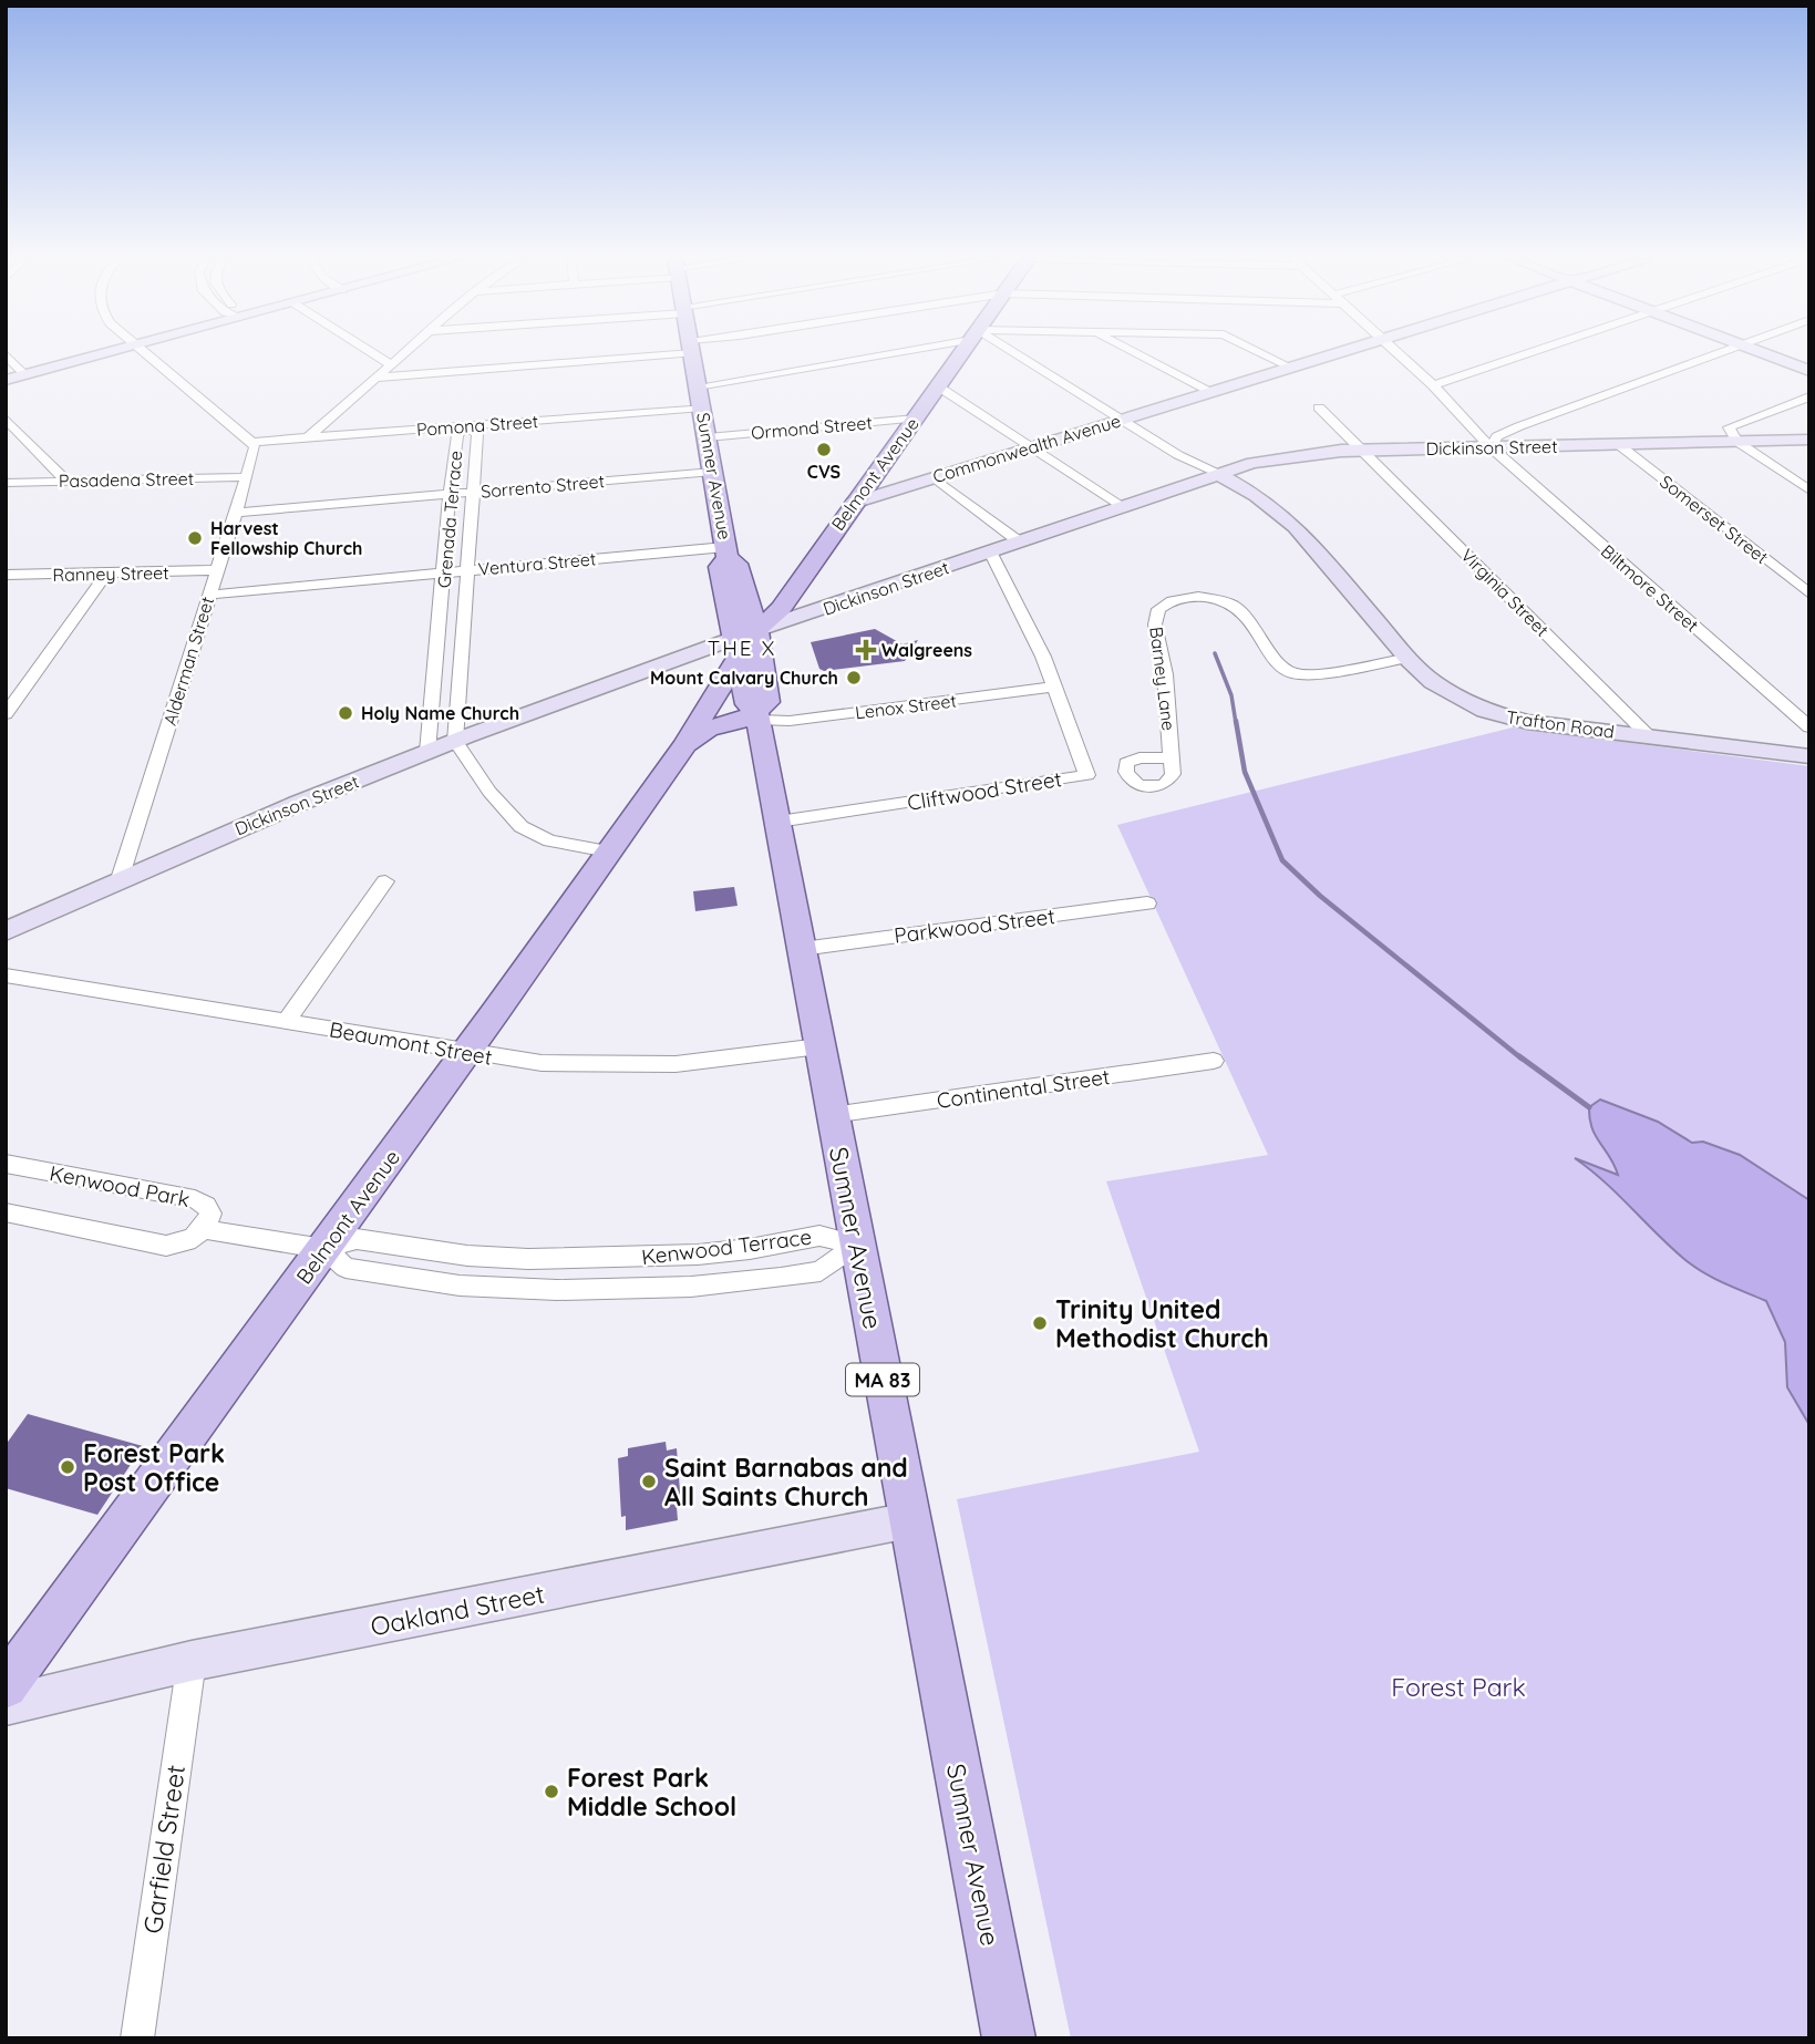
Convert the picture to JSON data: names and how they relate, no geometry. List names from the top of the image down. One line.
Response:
{"streets":{"main road":["Dickinson Street","Commonwealth Avenue","Belmont Avenue","Sumner Avenue","Trafton Road","MA 83","Oakland Street"],"street":["Pomona Street","Ormond Street","Pasadena Street","Sorrento Street","Grenada Terrace","Somerset Street","Ventura Street","Ranney Street","Biltmore Street","Virginia Street","Alderman Street","Barney Lane","Lenox Street","Cliftwood Street","Parkwood Street","Beaumont Street","Continental Street","Kenwood Park","Kenwood Terrace","Garfield Street"]},"crossings":[["Pomona Street","Sumner Avenue"],["Pomona Street","Grenada Terrace"],["Pomona Street","Alderman Street"],["Ormond Street","Belmont Avenue"],["Ormond Street","Sumner Avenue"],["Dickinson Street","Belmont Avenue"],["Dickinson Street","Sumner Avenue"],["Dickinson Street","Grenada Terrace"],["Dickinson Street","Somerset Street"],["Dickinson Street","Biltmore Street"],["Dickinson Street","Virginia Street"],["Dickinson Street","Alderman Street"],["Dickinson Street","Trafton Road"],["Dickinson Street","Cliftwood Street"],["Commonwealth Avenue","Belmont Avenue"],["Belmont Avenue","Sumner Avenue"],["Belmont Avenue","Lenox Street"],["Belmont Avenue","Beaumont Street"],["Belmont Avenue","Kenwood Park"],["Belmont Avenue","Kenwood Terrace"],["Sumner Avenue","Sorrento Street"],["Sumner Avenue","Ventura Street"],["Sumner Avenue","Lenox Street"],["Sumner Avenue","Cliftwood Street"],["Sumner Avenue","Parkwood Street"],["Sumner Avenue","Beaumont Street"],["Sumner Avenue","Continental Street"],["Sumner Avenue","Kenwood Terrace"],["Sumner Avenue","Oakland Street"],["Pasadena Street","Alderman Street"],["Sorrento Street","Grenada Terrace"],["Sorrento Street","Alderman Street"],["Grenada Terrace","Ventura Street"],["Ventura Street","Alderman Street"],["Ranney Street","Alderman Street"],["Virginia Street","Trafton Road"],["Barney Lane","Trafton Road"],["Lenox Street","Cliftwood Street"],["Kenwood Park","Kenwood Terrace"],["Oakland Street","Garfield Street"]],"districts":["THE X"],"parks":["Forest Park"],"places":{"other":["CVS","Harvest Fellowship Church","Mount Calvary Church","Holy Name Church","Trinity United Methodist Church","Forest Park Post Office","Saint Barnabas and All Saints Church","Forest Park Middle School"],"health":["Walgreens"]}}
